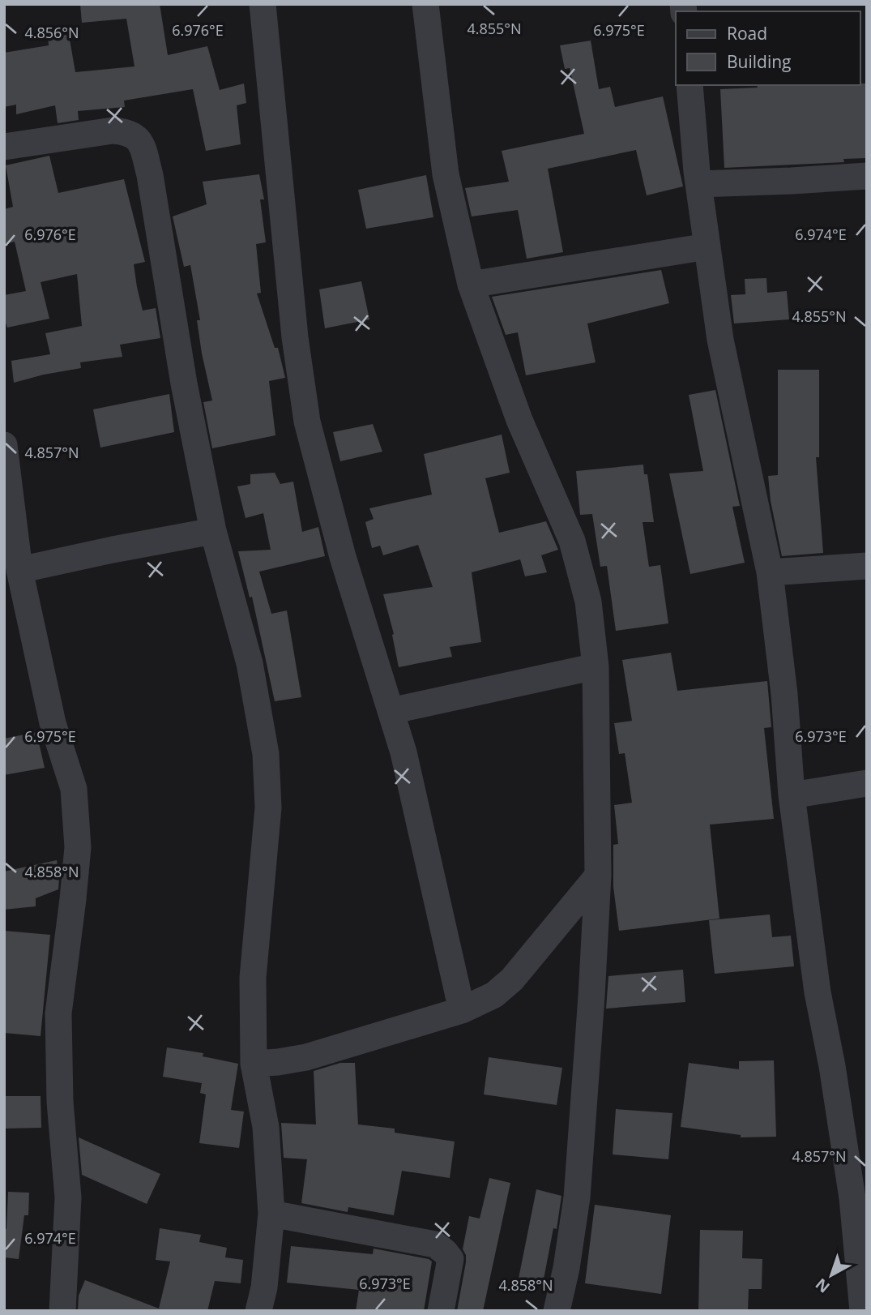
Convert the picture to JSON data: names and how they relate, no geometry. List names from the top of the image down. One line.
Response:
{"legend":["Road","Building"],"north":"bottom left","coordinates":["4.855°N","6.976°E","6.975°E","4.856°N","6.974°E","4.857°N","6.973°E","4.858°N"]}
